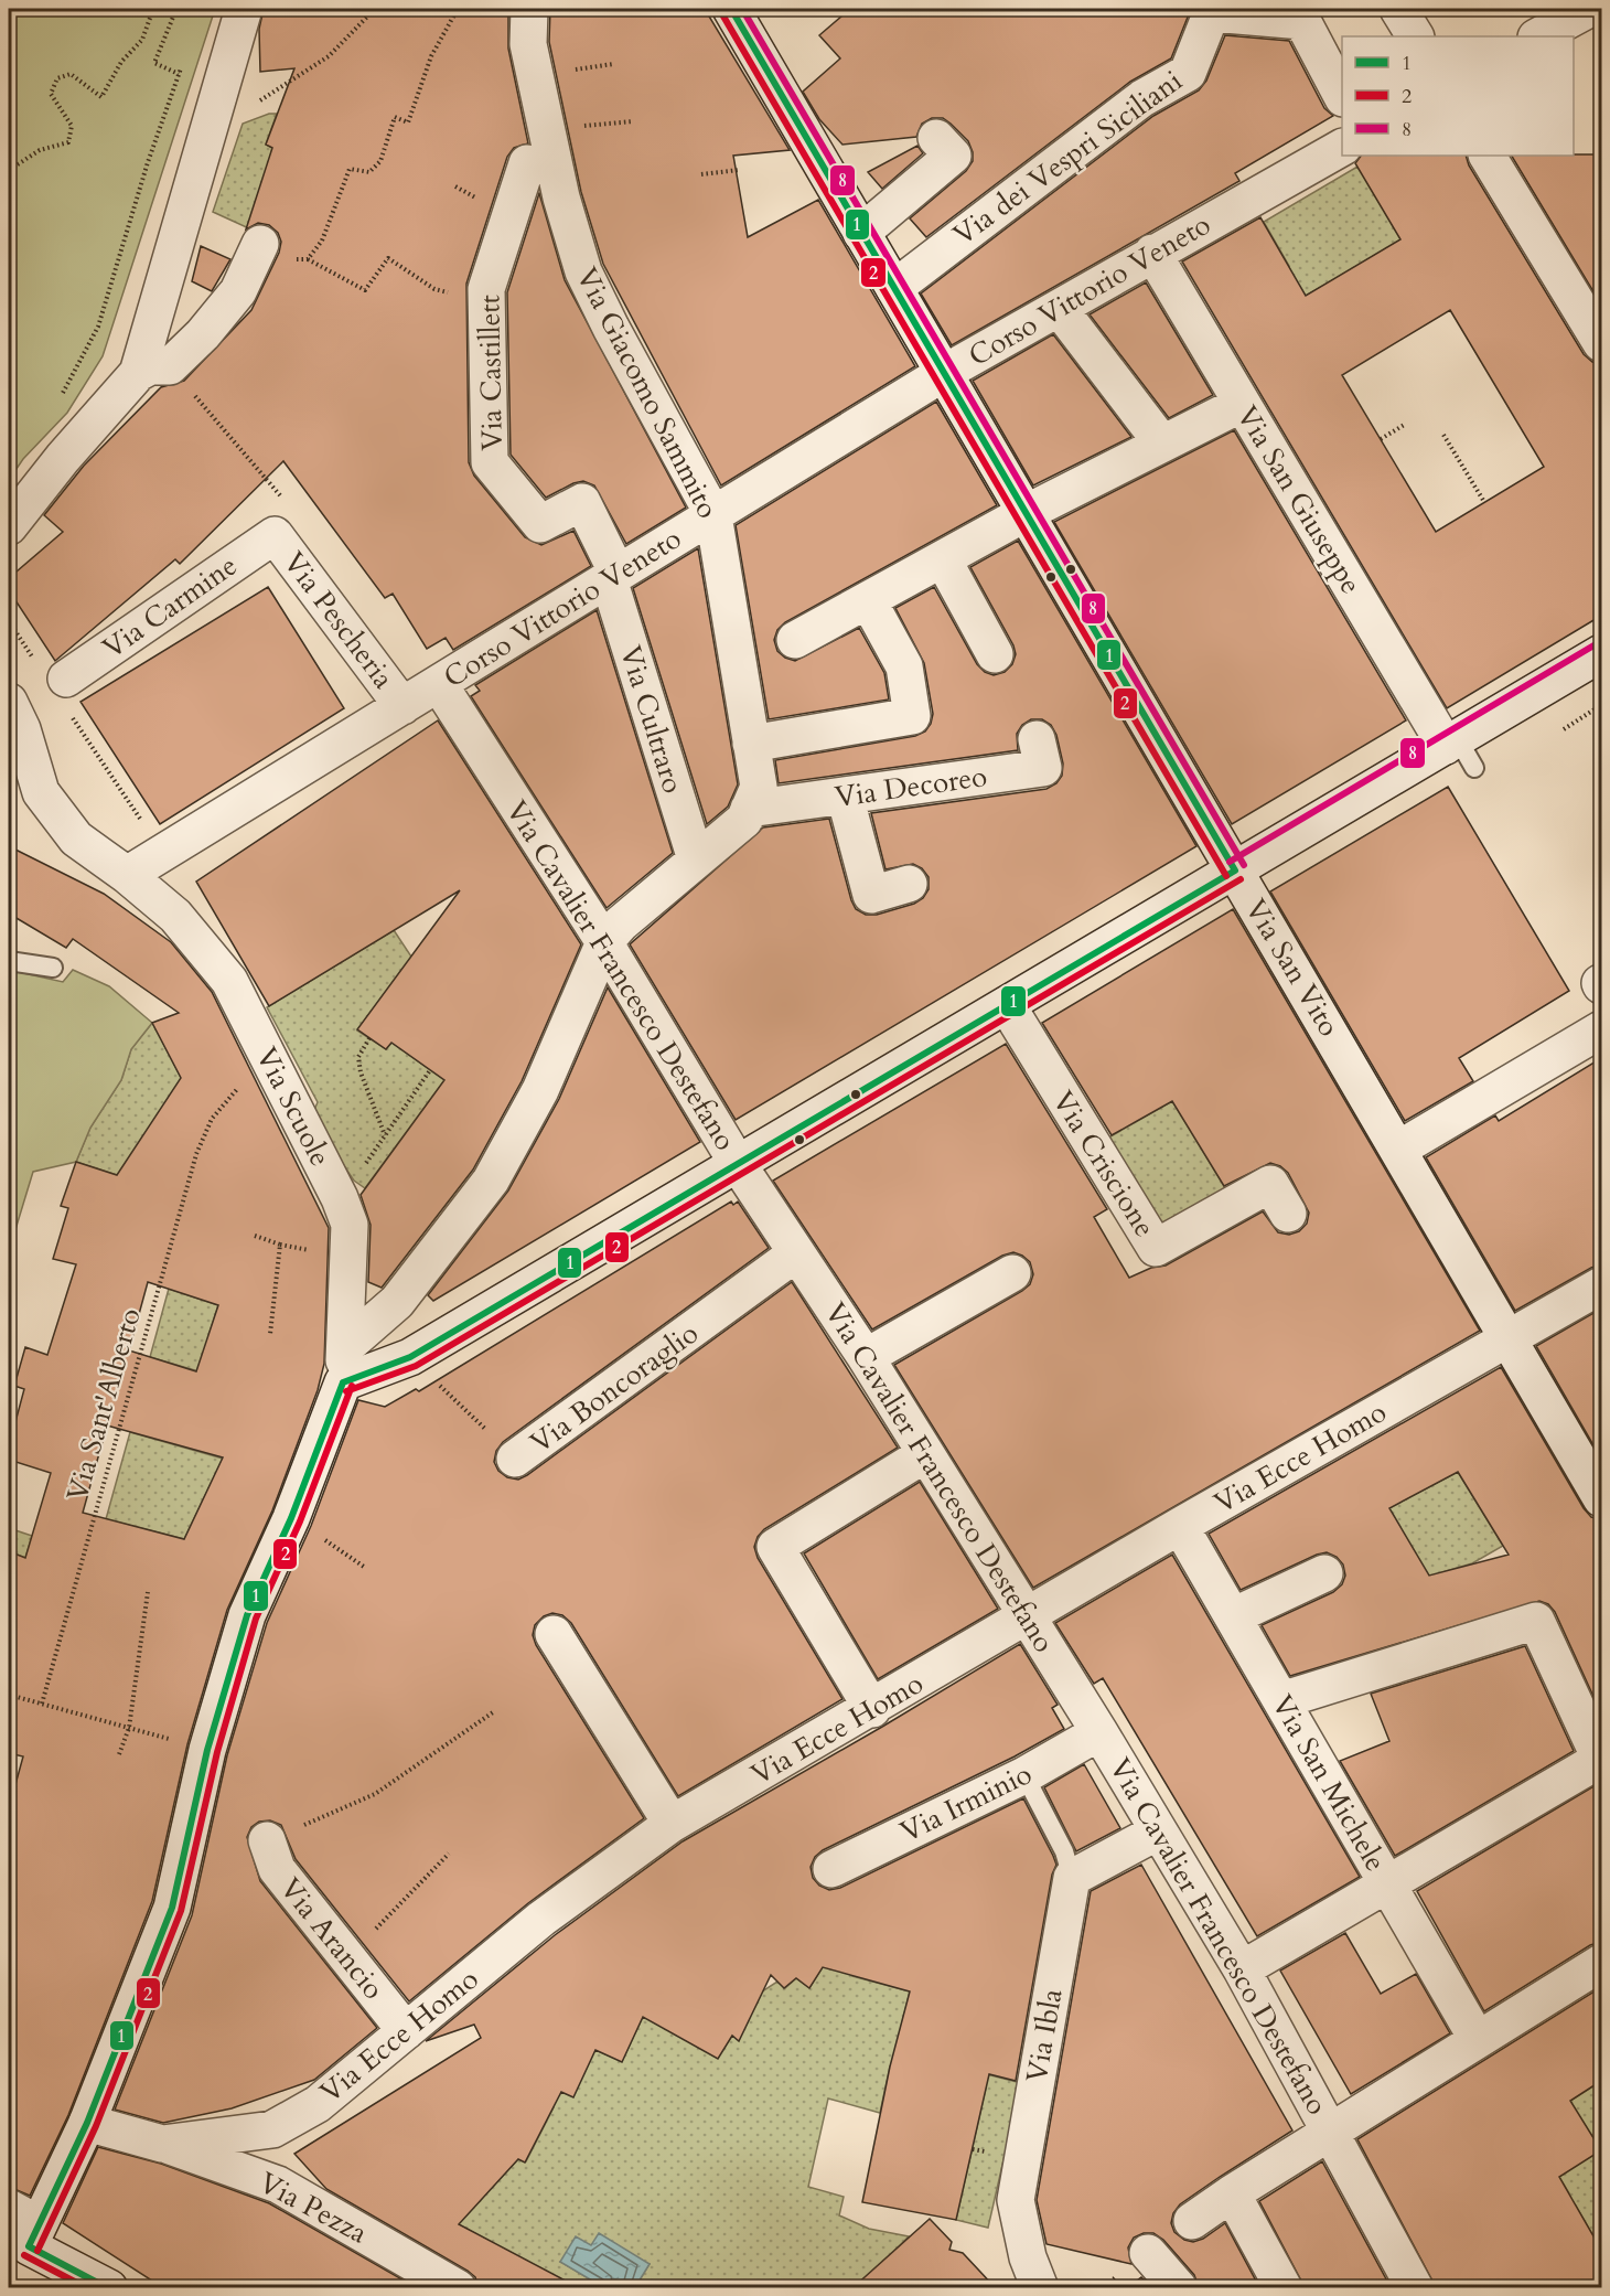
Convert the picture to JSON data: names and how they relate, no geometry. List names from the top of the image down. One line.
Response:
{"streets":{"street":["Via dei Vespri Siciliani","Corso Vittorio Veneto","Via Castillett","Via Giacomo Sammito","Via San Giuseppe","Via Carmine","Via Pescheria","Via Cultraro","Via Decoreo","Via San Vito","Via Cavalier Francesco Destefano","Via Scuole","Via Criscione","Via Boncoraglio","Via Ecce Homo","Via San Michele","Via Irminio","Via Arancio","Via Ibla","Via Pezza"],"path":["Via Sant'Alberto"]},"crossings":[["Via dei Vespri Siciliani","Via San Vito"],["Corso Vittorio Veneto","Via Castillett"],["Corso Vittorio Veneto","Via Giacomo Sammito"],["Corso Vittorio Veneto","Via San Giuseppe"],["Corso Vittorio Veneto","Via Pescheria"],["Corso Vittorio Veneto","Via Cultraro"],["Corso Vittorio Veneto","Via San Vito"],["Corso Vittorio Veneto","Via Cavalier Francesco Destefano"],["Corso Vittorio Veneto","Via Scuole"],["Via Castillett","Via Cultraro"],["Via Giacomo Sammito","Via Cultraro"],["Via Giacomo Sammito","Via Decoreo"],["Via Giacomo Sammito","Via Cavalier Francesco Destefano"],["Via Giacomo Sammito","Via Scuole"],["Via Carmine","Via Pescheria"],["Via San Vito","Via Ecce Homo"],["Via Cavalier Francesco Destefano","Via Boncoraglio"],["Via Cavalier Francesco Destefano","Via Ecce Homo"],["Via Cavalier Francesco Destefano","Via Irminio"],["Via Ecce Homo","Via San Michele"],["Via Ecce Homo","Via Arancio"],["Via Ecce Homo","Via Pezza"]],"lines":["transit line 1","transit line 8","transit line 2"],"legend":["1","2","8"]}
